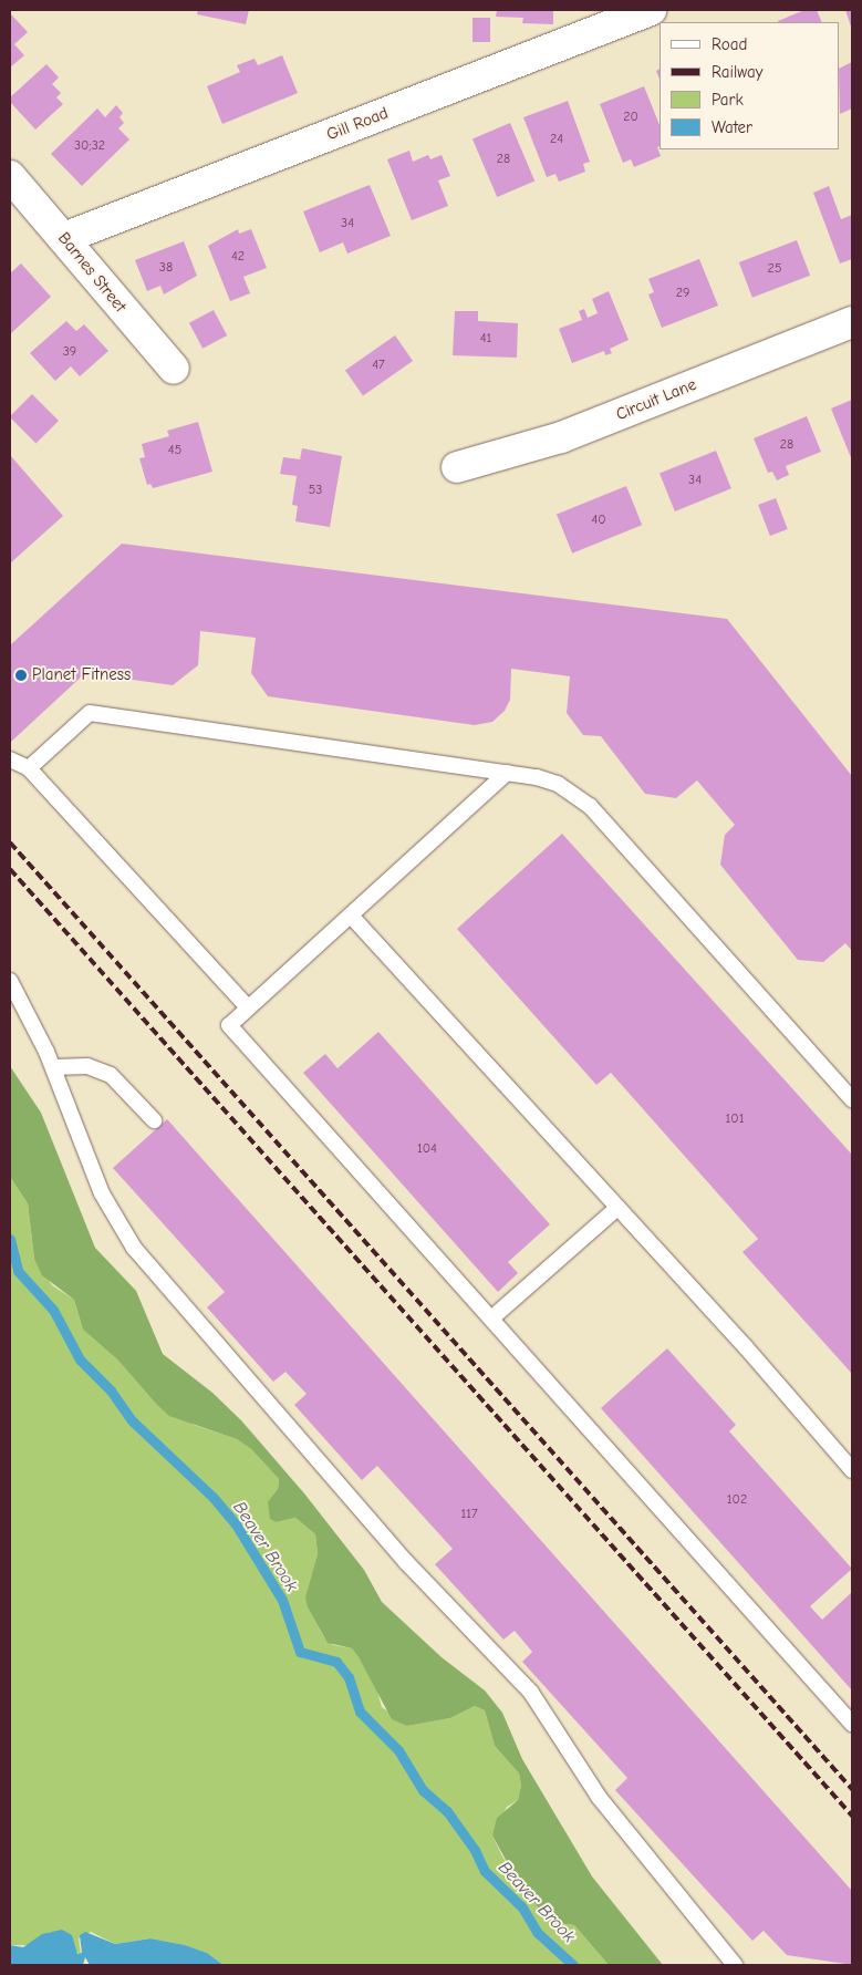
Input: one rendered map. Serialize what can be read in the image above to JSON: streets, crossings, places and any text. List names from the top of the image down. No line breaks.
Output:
{"streets":{"street":["Gill Road","Barnes Street","Circuit Lane"]},"crossings":[["Gill Road","Barnes Street"]],"water":["Beaver Brook"],"places":["Planet Fitness"],"house_numbers":["20","24","30;32","28","34","42","38","25","29","41","39","47","28","45","34","53","40","101","104","102","117"],"legend":["Road","Railway","Park","Water"]}
